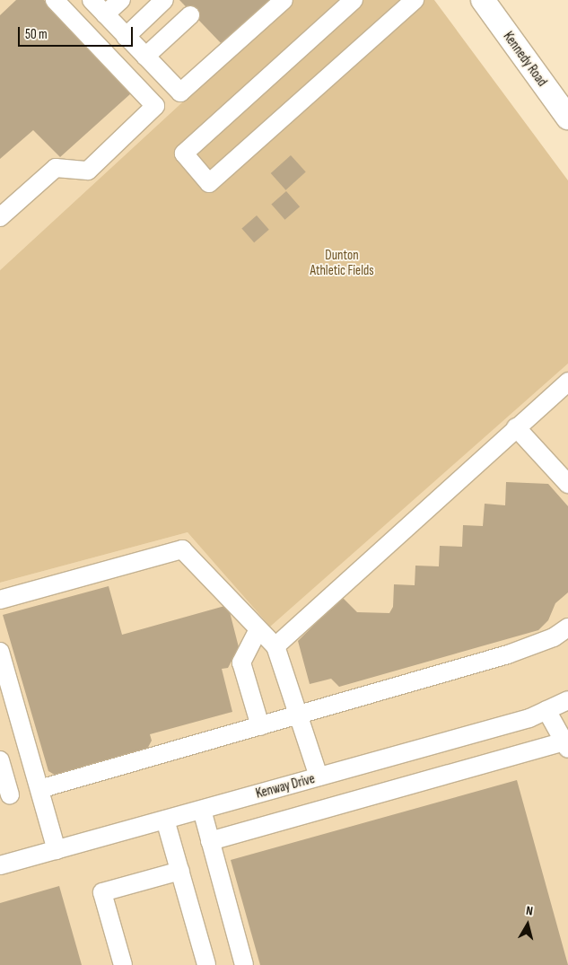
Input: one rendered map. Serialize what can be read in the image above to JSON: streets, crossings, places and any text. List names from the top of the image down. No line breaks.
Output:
{"streets":{"main road":["Kennedy Road"],"street":["Kenway Drive"]},"parks":["Dunton Athletic Fields"],"scale_bar":"50 m","north":"top"}
